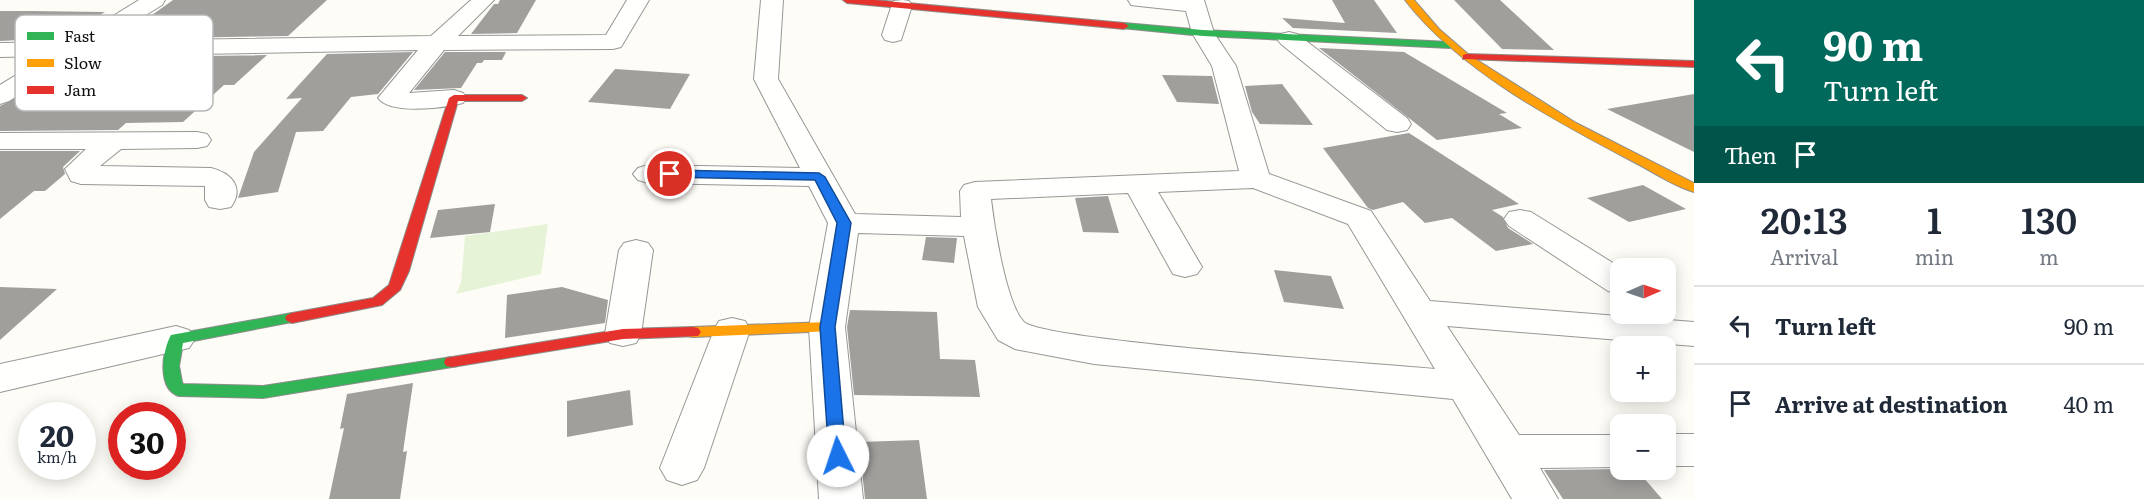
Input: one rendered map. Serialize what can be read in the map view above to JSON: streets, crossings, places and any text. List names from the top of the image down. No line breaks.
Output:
{"legend":["Fast","Slow","Jam"],"north":"right","page":{"turn":["90 m","Turn left"],"then":"Then","eta":["20:13","Arrival","1","min","130","m"],"map_buttons":["+","−"],"list":[{"name":"Turn left","value":"90 m"},{"name":"Arrive at destination","value":"40 m"}],"speed":"20 km/h","limit":"30"}}
